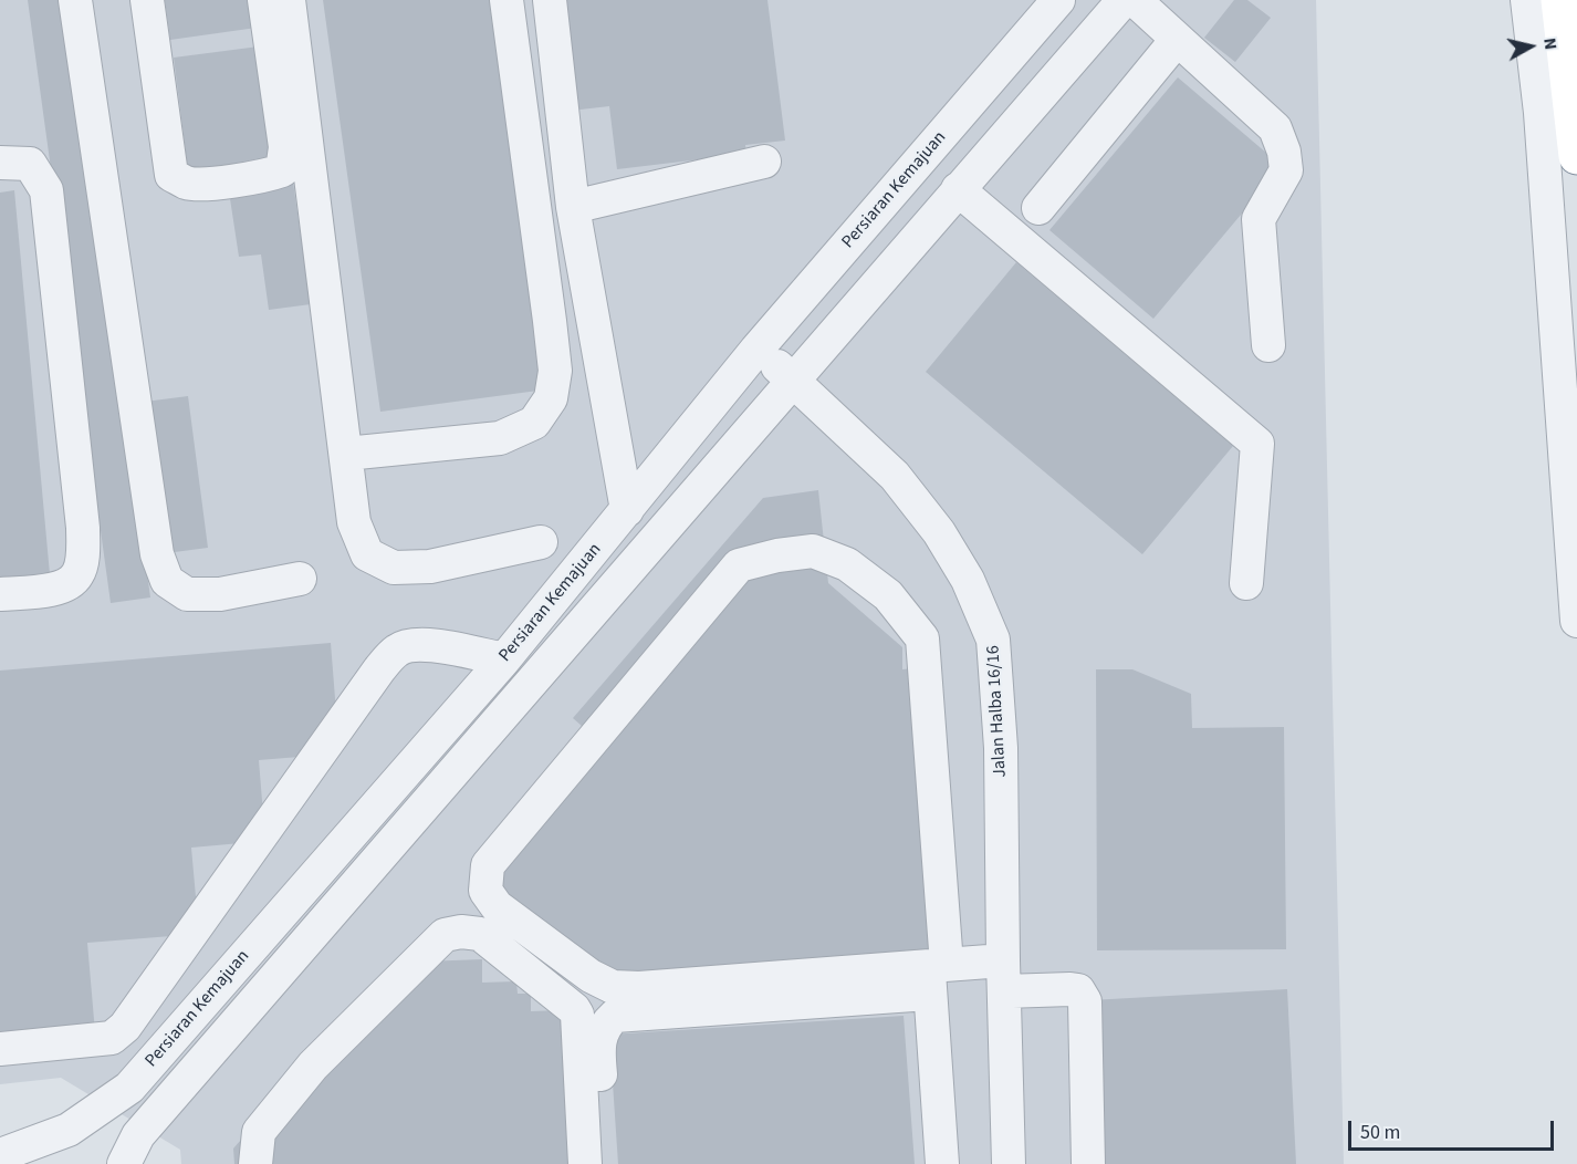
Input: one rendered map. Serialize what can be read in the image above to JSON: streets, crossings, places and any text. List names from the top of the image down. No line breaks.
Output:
{"streets":{"street":["Persiaran Kemajuan","Jalan Halba 16/16"]},"crossings":[["Persiaran Kemajuan","Jalan Halba 16/16"]],"scale_bar":"50 m","north":"right"}
